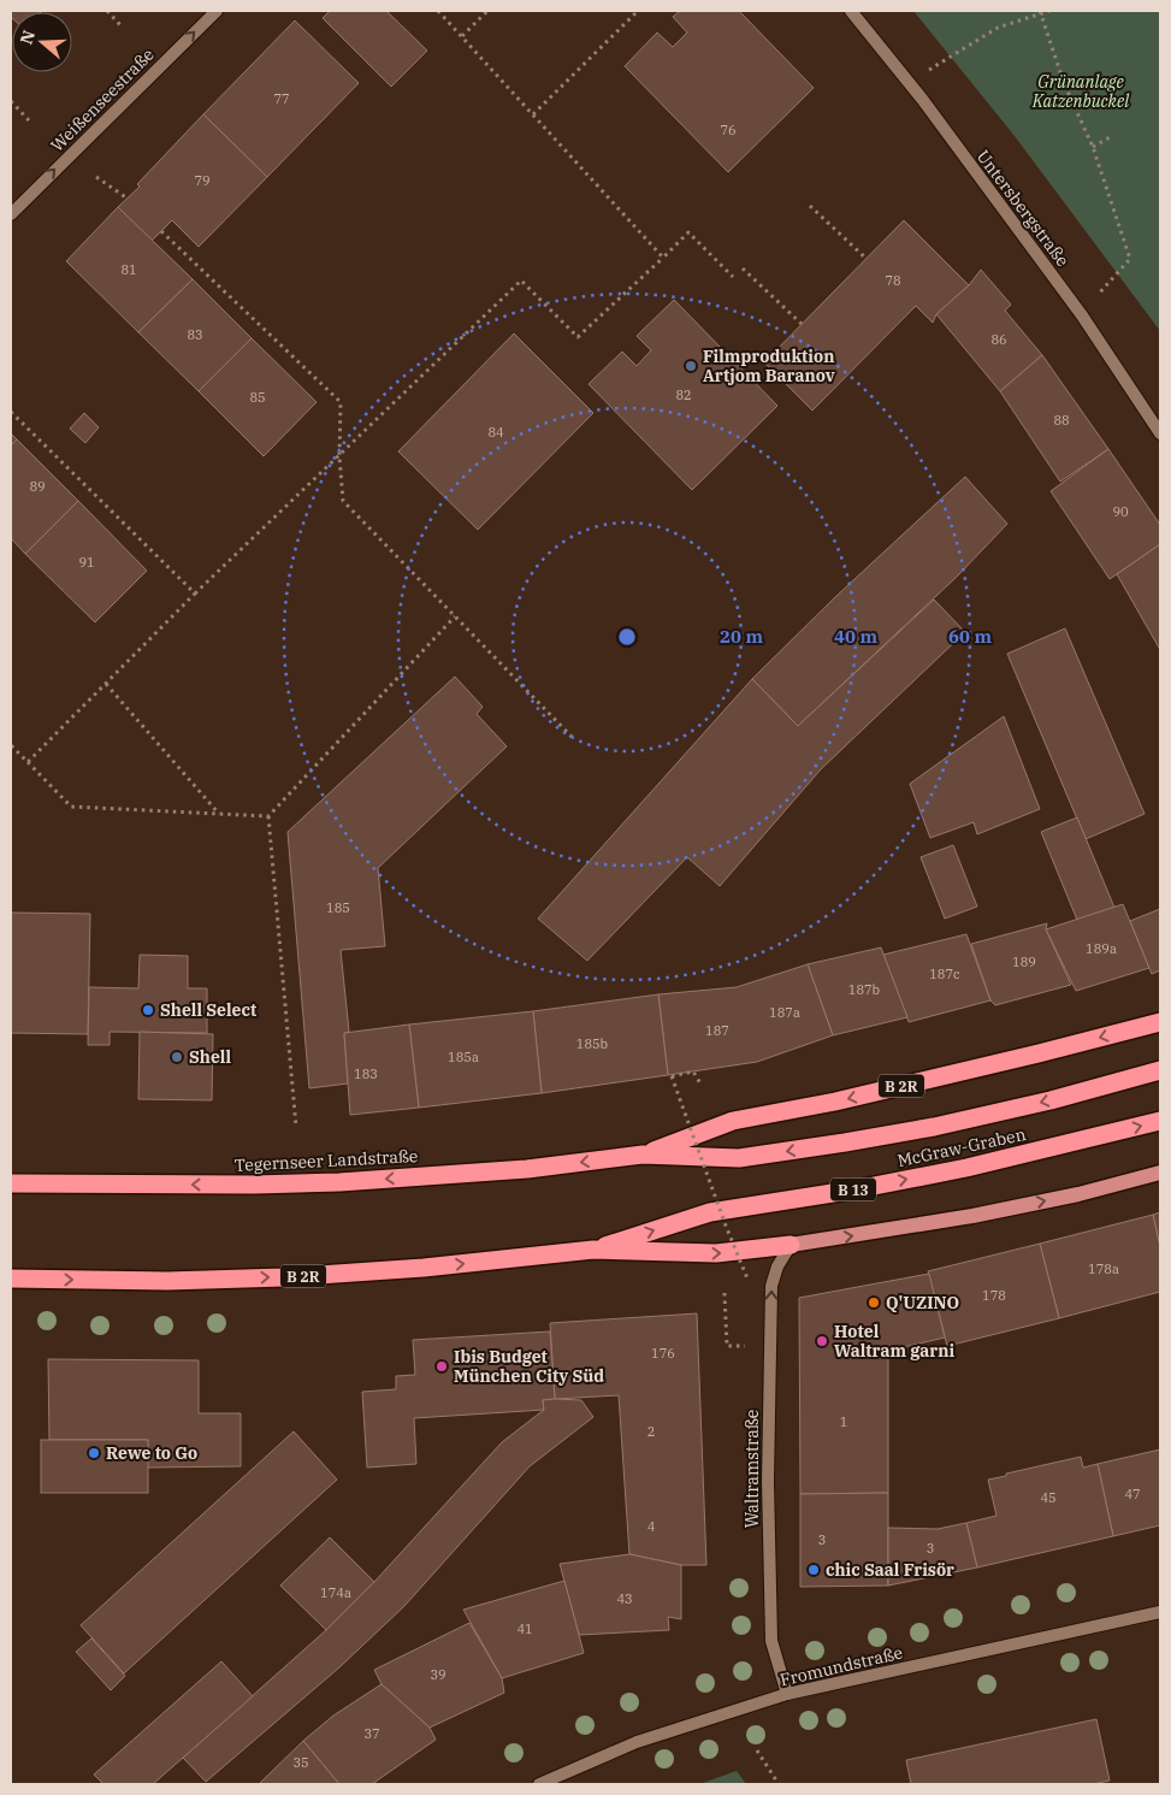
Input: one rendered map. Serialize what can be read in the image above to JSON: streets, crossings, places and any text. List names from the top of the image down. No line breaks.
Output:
{"streets":{"highway":["B 2R","McGraw-Graben","Tegernseer Landstraße","B 13"],"street":["Weißenseestraße","Untersbergstraße","Waltramstraße","Fromundstraße"]},"crossings":[["B 2R","McGraw-Graben"],["B 2R","Tegernseer Landstraße"],["B 2R","Waltramstraße"],["McGraw-Graben","Tegernseer Landstraße"],["Waltramstraße","Fromundstraße"]],"one_way":["Weißenseestraße","Waltramstraße"],"parks":["Grünanlage Katzenbuckel"],"places":["Filmproduktion Artjom Baranov","Shell Select","Shell","Q'UZINO","Hotel Waltram garni","Ibis Budget München City Süd","Rewe to Go","chic Saal Frisör"],"house_numbers":["77","76","79","81","78","83","86","82","85","88","84","89","90","91","185","189a","189","187c","187b","187a","187","185b","185a","183","178a","178","176","1","2","47","45","4","3","3","174a","43","41","39","37","35"],"north":"left","rings":["20 m","40 m","60 m"]}
